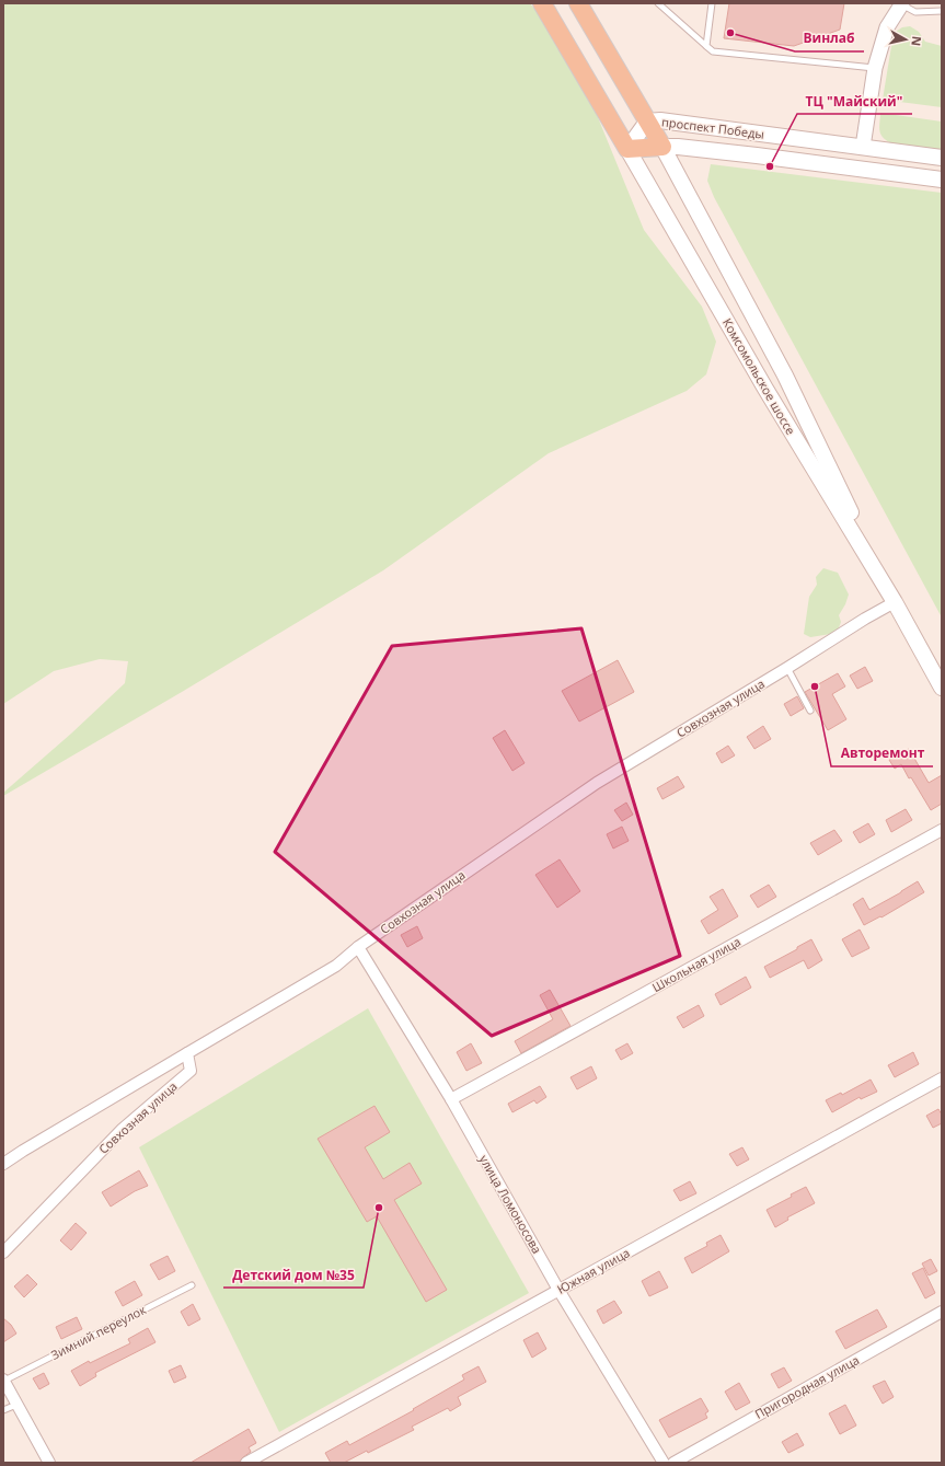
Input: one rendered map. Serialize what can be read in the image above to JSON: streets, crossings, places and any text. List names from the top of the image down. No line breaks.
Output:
{"streets":{"main road":["проспект Победы","Комсомольское шоссе"],"street":["Совхозная улица","Школьная улица","улица Ломоносова","Южная улица","Пригородная улица"],"lane":["Зимний переулок"]},"crossings":[["проспект Победы","Комсомольское шоссе"],["Комсомольское шоссе","Совхозная улица"],["Совхозная улица","улица Ломоносова"],["Школьная улица","улица Ломоносова"],["улица Ломоносова","Южная улица"]],"places":["Винлаб","ТЦ \"Майский\"","Авторемонт","Детский дом №35"],"north":"right"}
